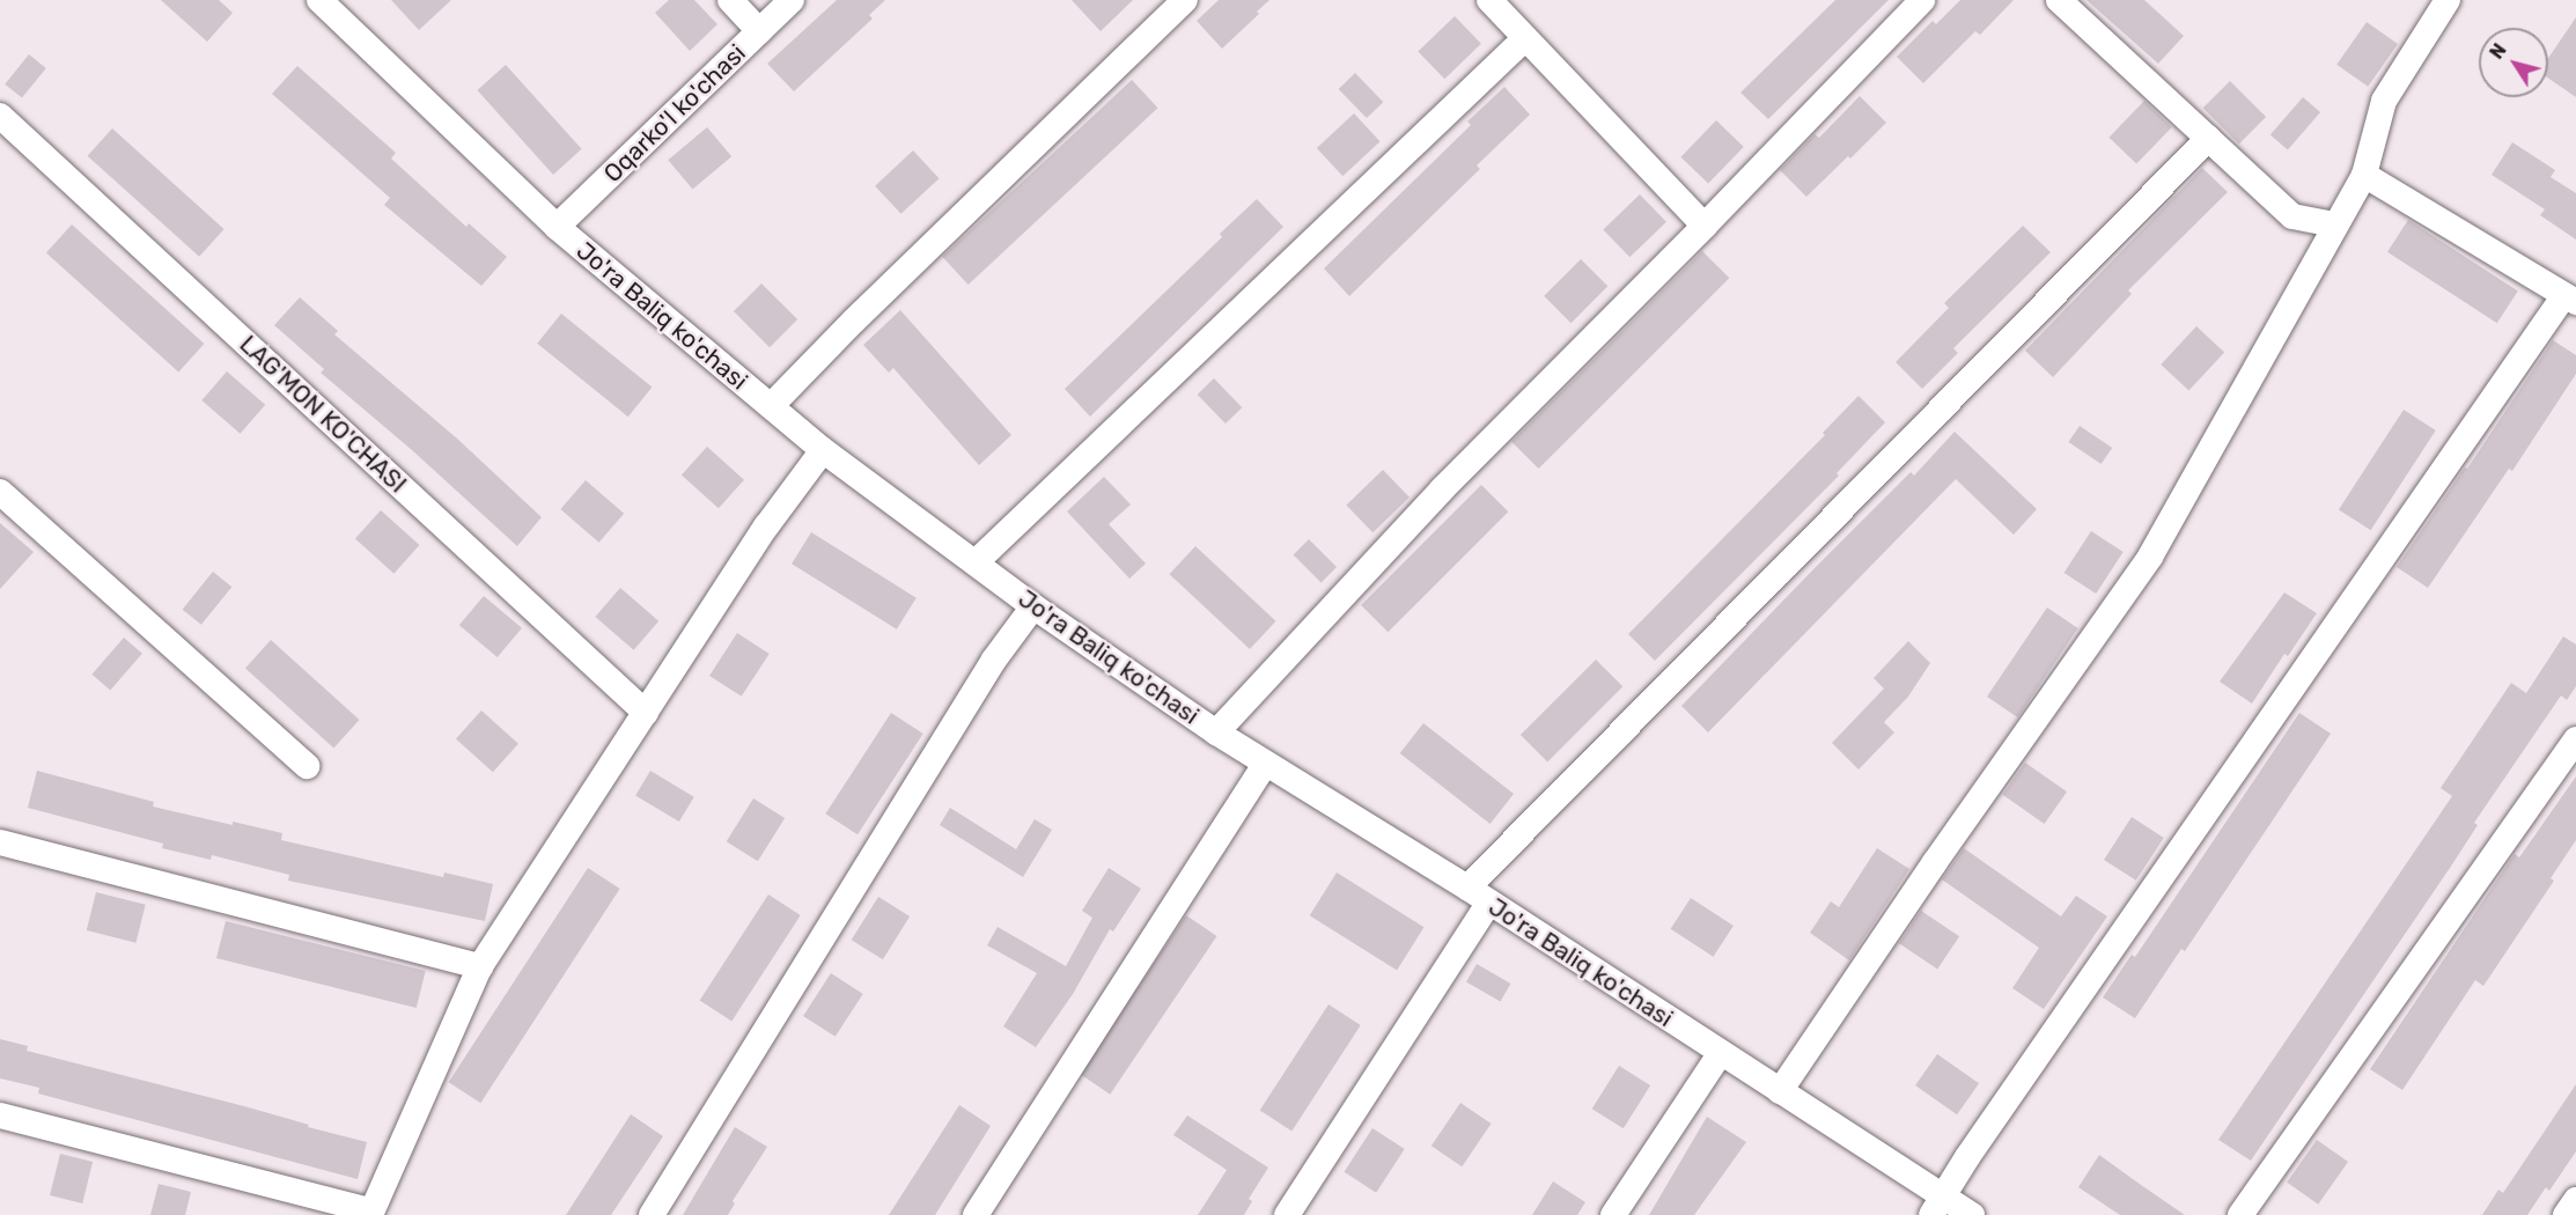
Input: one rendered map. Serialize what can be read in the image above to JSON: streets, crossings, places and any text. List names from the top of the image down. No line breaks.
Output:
{"streets":{"street":["Oqarko'l ko'chasi","Jo'ra Baliq ko'chasi","LAG'MON KO'CHASI"]},"crossings":[["Oqarko'l ko'chasi","Jo'ra Baliq ko'chasi"]],"north":"top left"}
